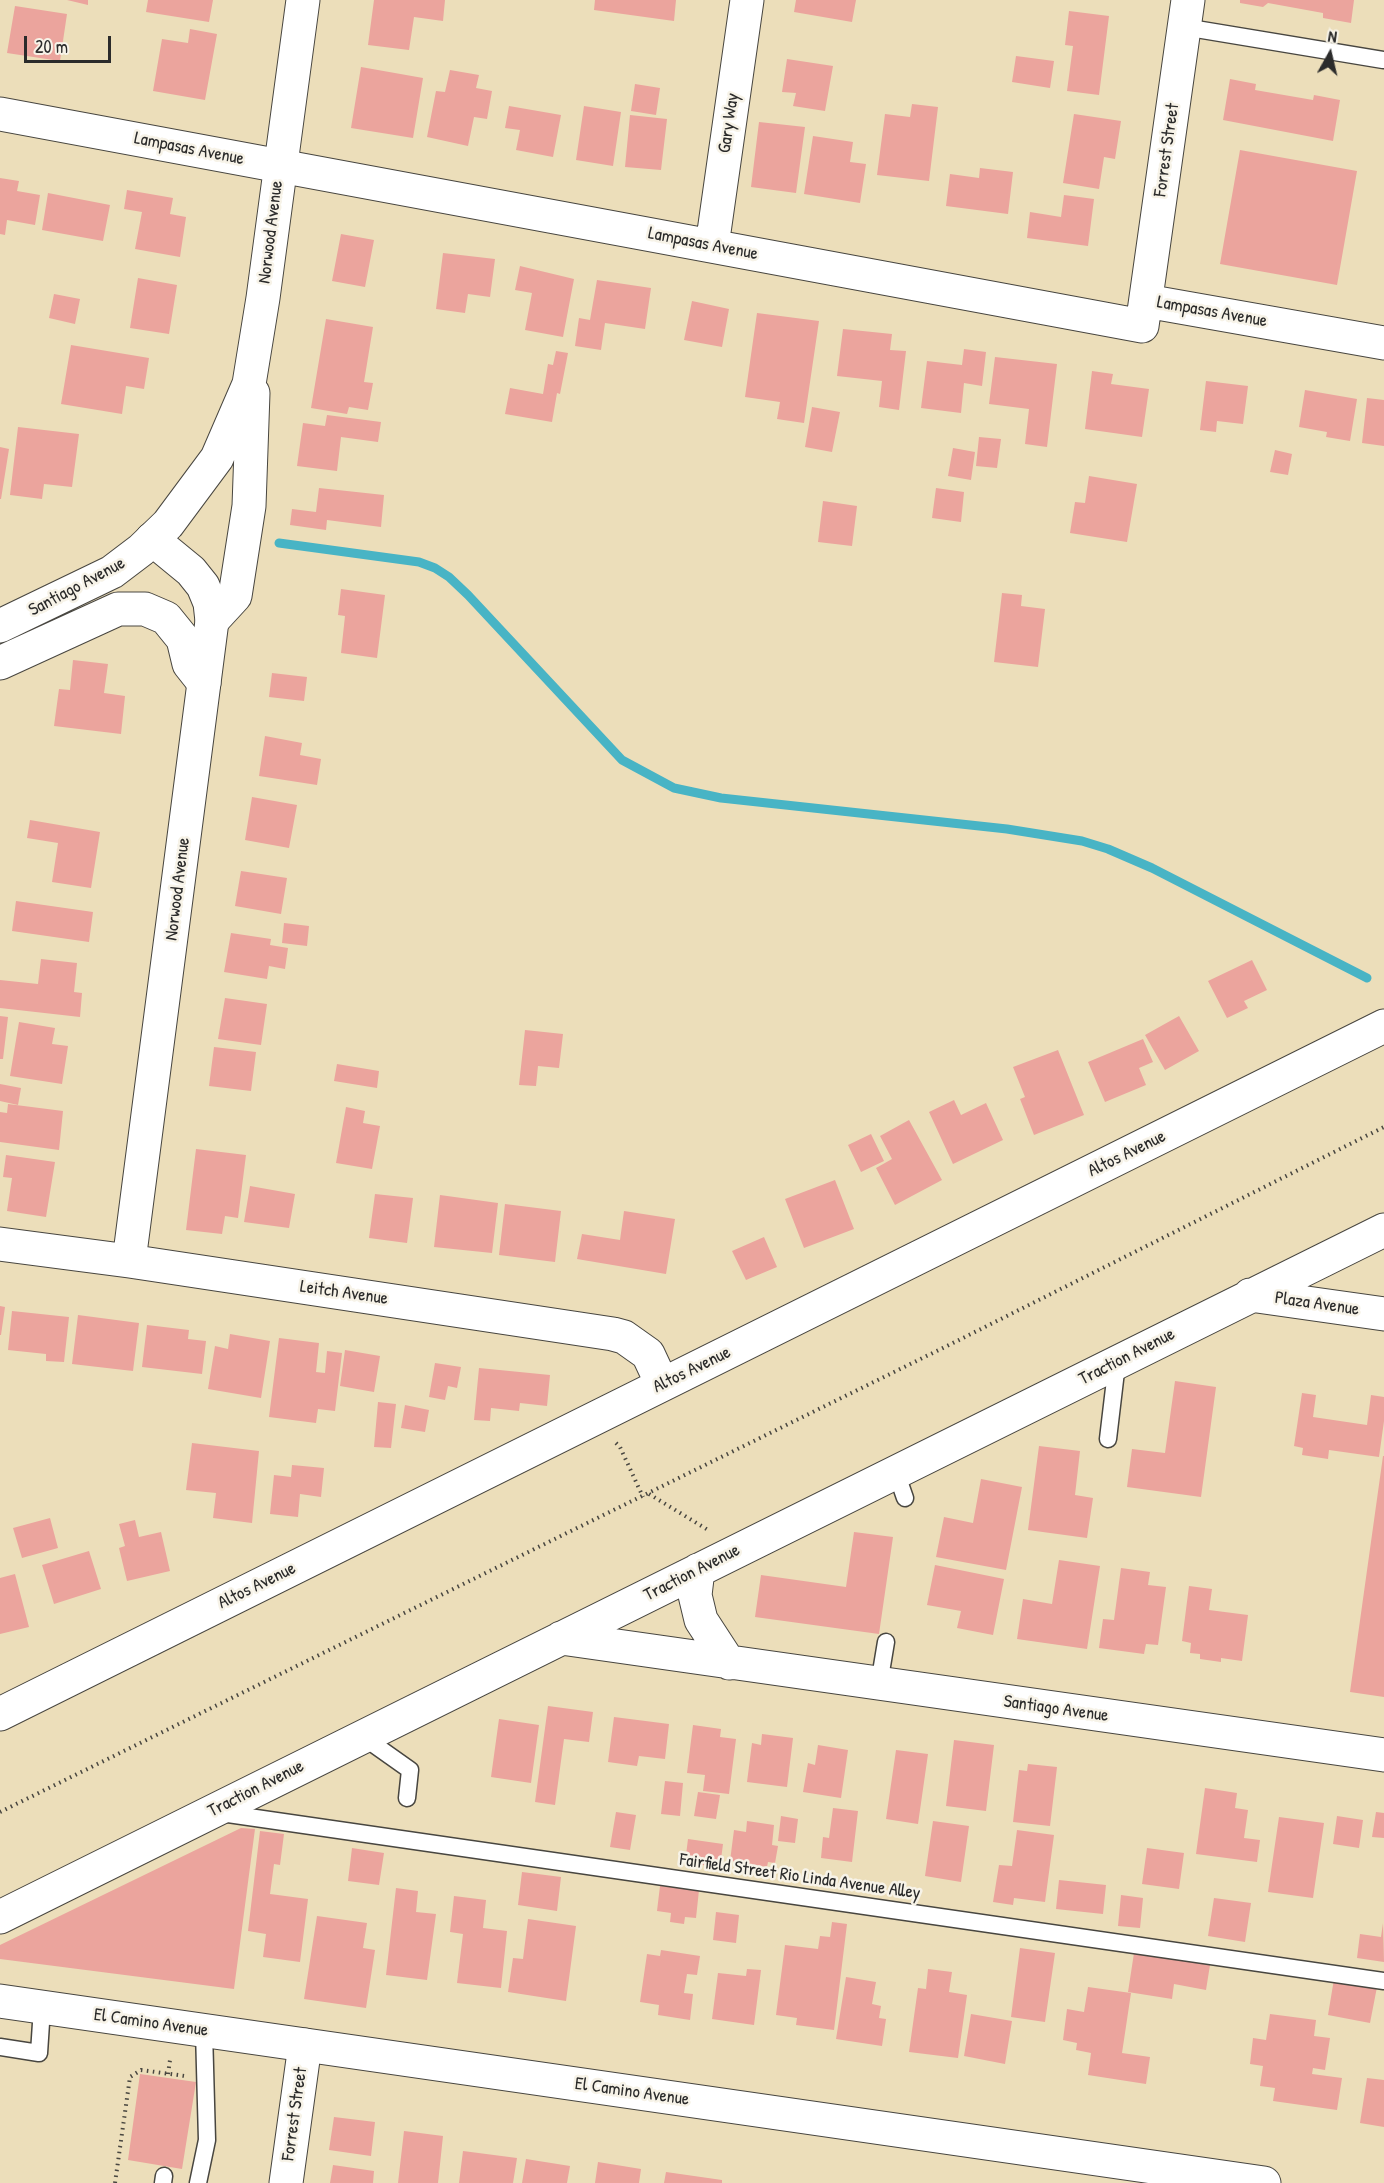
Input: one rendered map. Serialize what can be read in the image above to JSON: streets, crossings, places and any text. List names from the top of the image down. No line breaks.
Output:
{"streets":{"street":["Gary Way","Lampasas Avenue","Forrest Street","Norwood Avenue","Santiago Avenue","Altos Avenue","Leitch Avenue","Plaza Avenue","Traction Avenue","El Camino Avenue"],"lane":["Fairfield Street Rio Linda Avenue Alley"]},"crossings":[["Gary Way","Lampasas Avenue"],["Lampasas Avenue","Forrest Street"],["Lampasas Avenue","Norwood Avenue"],["Forrest Street","El Camino Avenue"],["Norwood Avenue","Santiago Avenue"],["Norwood Avenue","Leitch Avenue"],["Santiago Avenue","Traction Avenue"],["Altos Avenue","Leitch Avenue"],["Plaza Avenue","Traction Avenue"],["Traction Avenue","Fairfield Street Rio Linda Avenue Alley"]],"scale_bar":"20 m","north":"top"}
